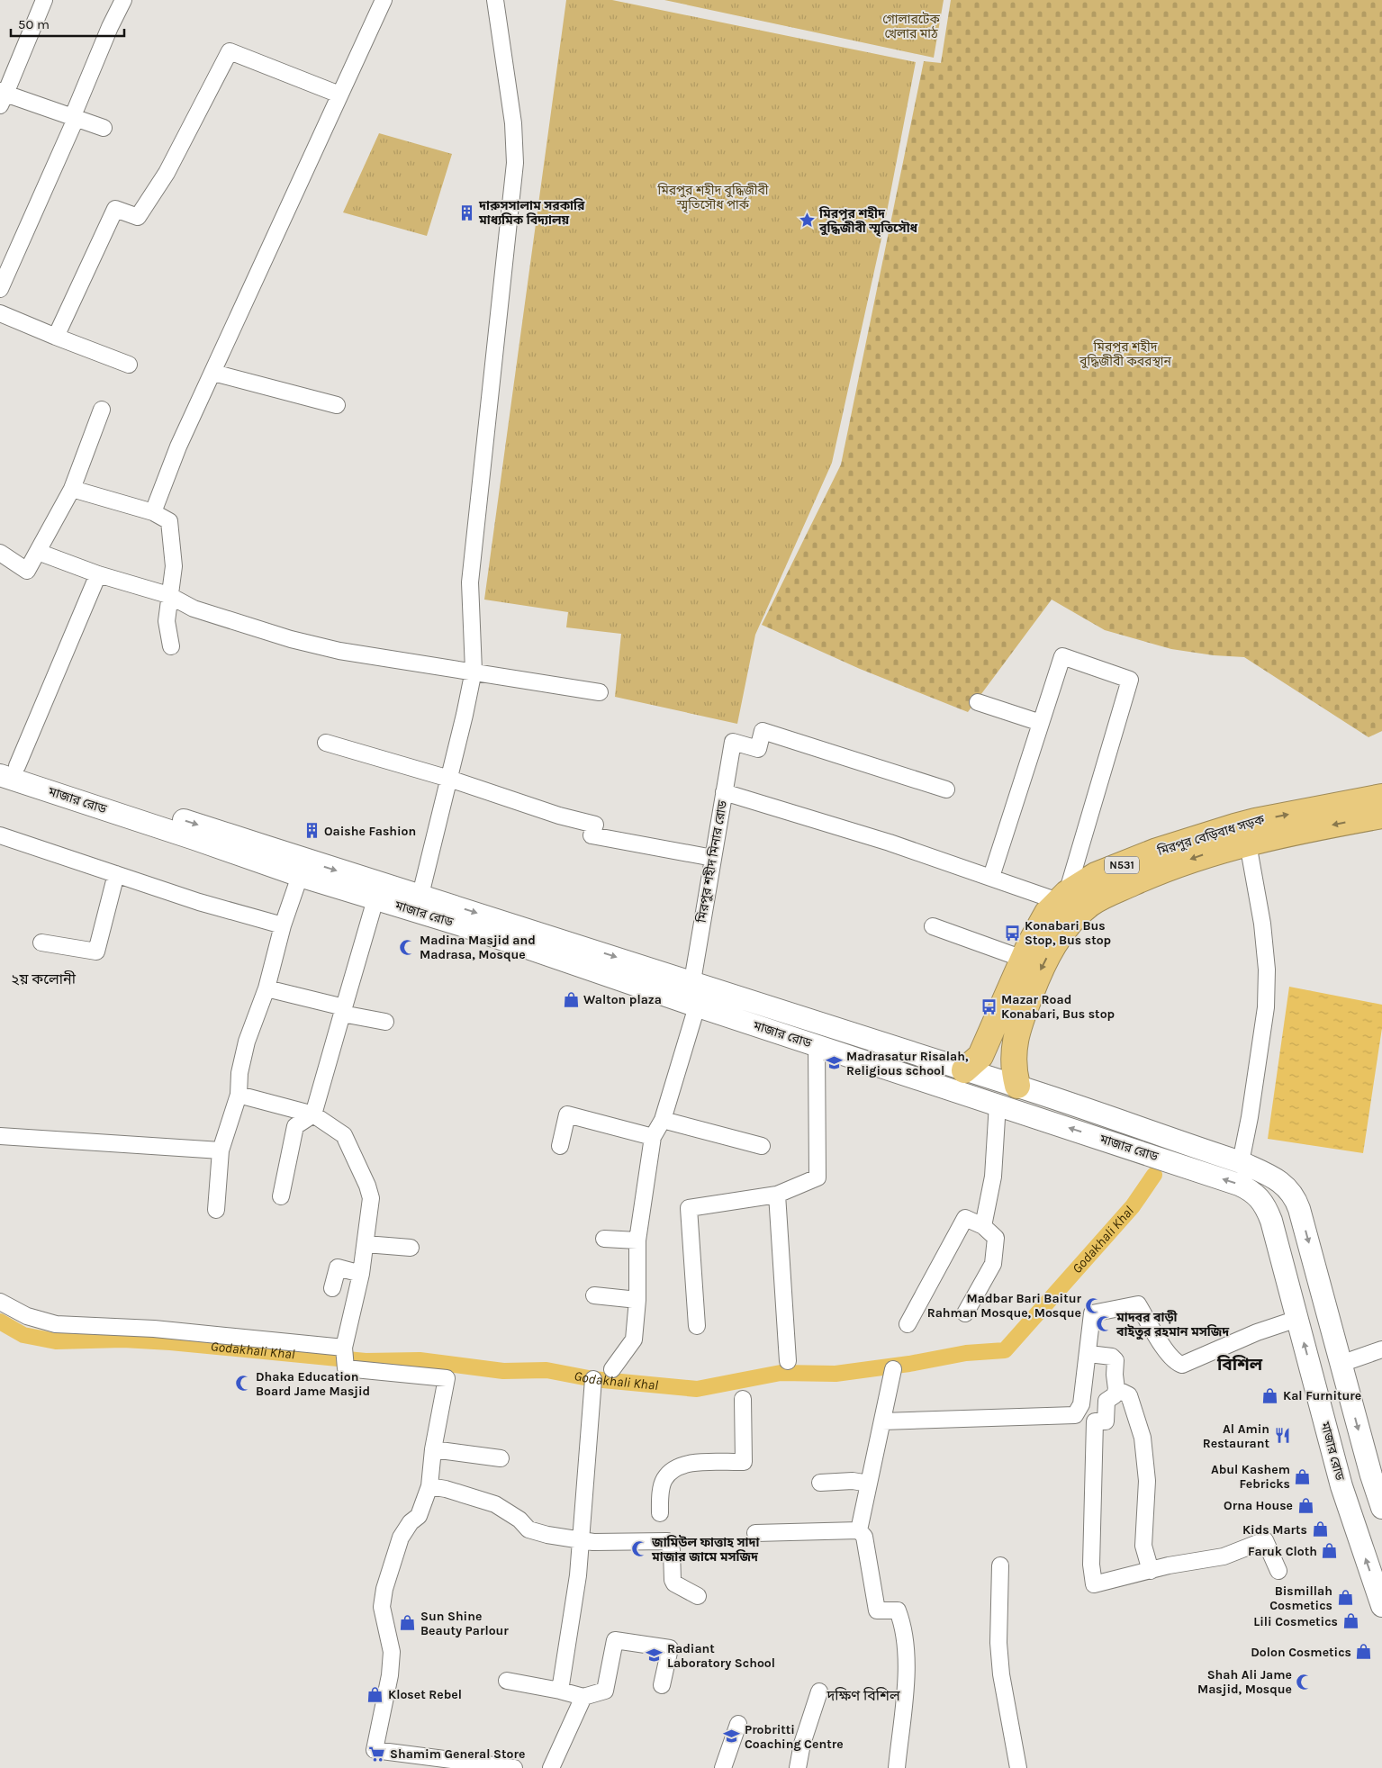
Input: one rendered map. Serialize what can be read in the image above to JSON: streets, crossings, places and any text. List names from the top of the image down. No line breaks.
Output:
{"streets":{"highway":["মিরপুর বেড়িবাধ সড়ক","N531"],"main road":["মাজার রোড"],"street":["মিরপুর শহীদ মিনার রোড"]},"crossings":[["মাজার রোড","মিরপুর বেড়িবাধ সড়ক"],["মাজার রোড","মিরপুর শহীদ মিনার রোড"]],"districts":["২য় কলোনী","বিশিল","দক্ষিণ বিশিল"],"water":["Godakhali Khal"],"parks":["গোলারটেক খেলার মাঠ","মিরপুর শহীদ বুদ্ধিজীবী স্মৃতিসৌধ পার্ক","মিরপুর শহীদ বুদ্ধিজীবী কবরস্থান"],"places":{"building":["দারুসসালাম সরকারি মাধ্যমিক বিদ্যালয়","Oaishe Fashion"],"place":["মিরপুর শহীদ বুদ্ধিজীবী স্মৃতিসৌধ"],"bus stop":["Konabari Bus Stop, Bus stop","Mazar Road Konabari, Bus stop"],"mosque":["Madina Masjid and Madrasa, Mosque","Madbar Bari Baitur Rahman Mosque, Mosque","মাদবর বাড়ী বাইতুর রহমান মসজিদ","Dhaka Education Board Jame Masjid","জামিউল ফাত্তাহ সাদা মাজার জামে মসজিদ","Shah Ali Jame Masjid, Mosque"],"shop":["Walton plaza","Kal Furniture","Abul Kashem Febricks","Orna House","Kids Marts","Faruk Cloth","Bismillah Cosmetics","Lili Cosmetics","Sun Shine Beauty Parlour","Dolon Cosmetics","Kloset Rebel"],"school or university":["Madrasatur Risalah, Religious school","Radiant Laboratory School","Probritti Coaching Centre"],"restaurant":["Al Amin Restaurant"],"supermarket":["Shamim General Store"]},"scale_bar":"50 m"}
